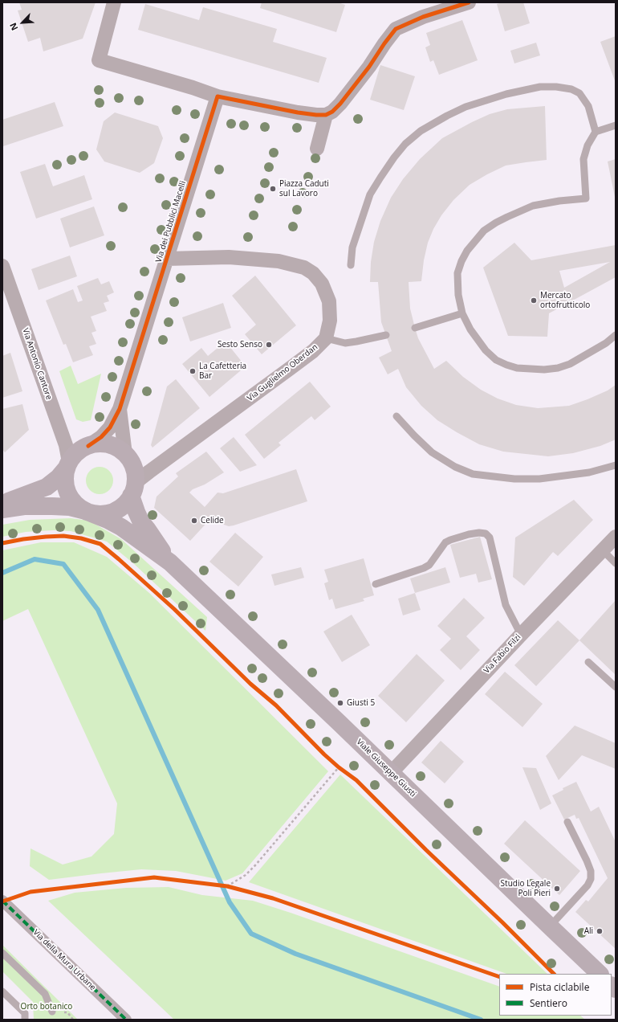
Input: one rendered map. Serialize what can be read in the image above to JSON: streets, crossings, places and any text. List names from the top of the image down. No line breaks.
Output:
{"streets":{"main road":["Viale Giuseppe Giusti"],"street":["Via dei Pubblici Macelli","Via Antonio Cantore","Via Guglielmo Oberdan","Via Fabio Filzi","Via della Mura Urbane"]},"crossings":[["Via dei Pubblici Macelli","Via Antonio Cantore"],["Via dei Pubblici Macelli","Via Guglielmo Oberdan"],["Via dei Pubblici Macelli","Viale Giuseppe Giusti"],["Via Antonio Cantore","Via Guglielmo Oberdan"],["Via Antonio Cantore","Viale Giuseppe Giusti"],["Via Guglielmo Oberdan","Viale Giuseppe Giusti"],["Via Fabio Filzi","Viale Giuseppe Giusti"]],"parks":["Orto botanico"],"places":["Piazza Caduti sul Lavoro","Mercato ortofrutticolo","Sesto Senso","La Cafetteria Bar","Celide","Giusti 5","Studio Legale Poli Pieri","Ali"],"legend":["Pista ciclabile","Sentiero"],"north":"bottom left"}
